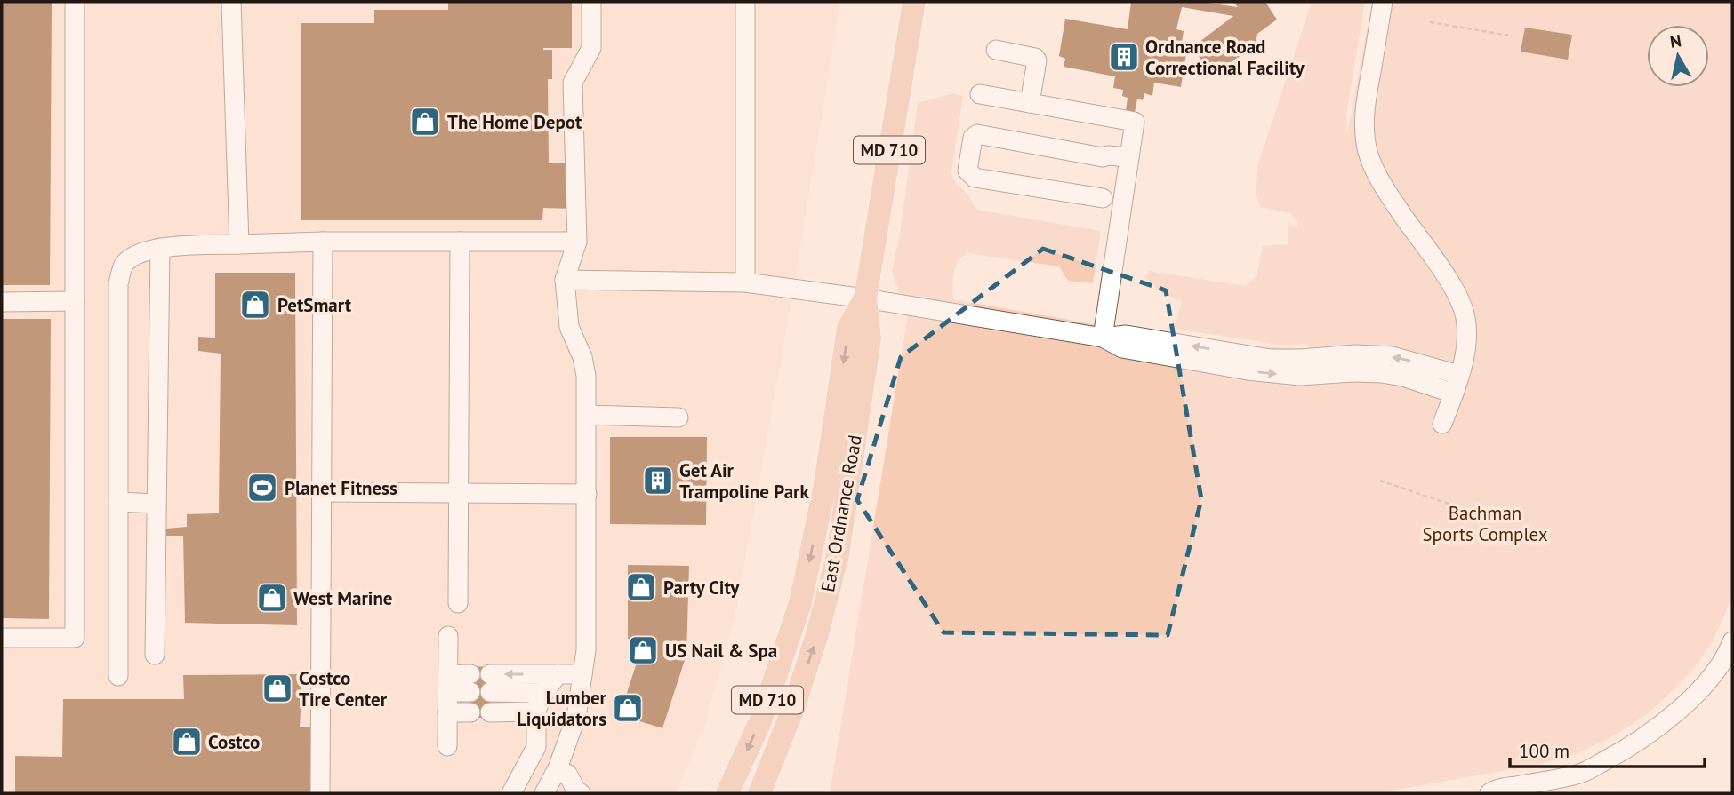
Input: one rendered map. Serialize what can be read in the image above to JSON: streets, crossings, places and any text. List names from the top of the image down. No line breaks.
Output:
{"streets":{"main road":["MD 710","East Ordnance Road"]},"parks":["Bachman Sports Complex"],"places":{"building":["Ordnance Road Correctional Facility","Get Air Trampoline Park"],"shop":["The Home Depot","PetSmart","Party City","West Marine","US Nail & Spa","Costco Tire Center","Lumber Liquidators","Costco"],"sports":["Planet Fitness"]},"scale_bar":"100 m","north":"top"}
